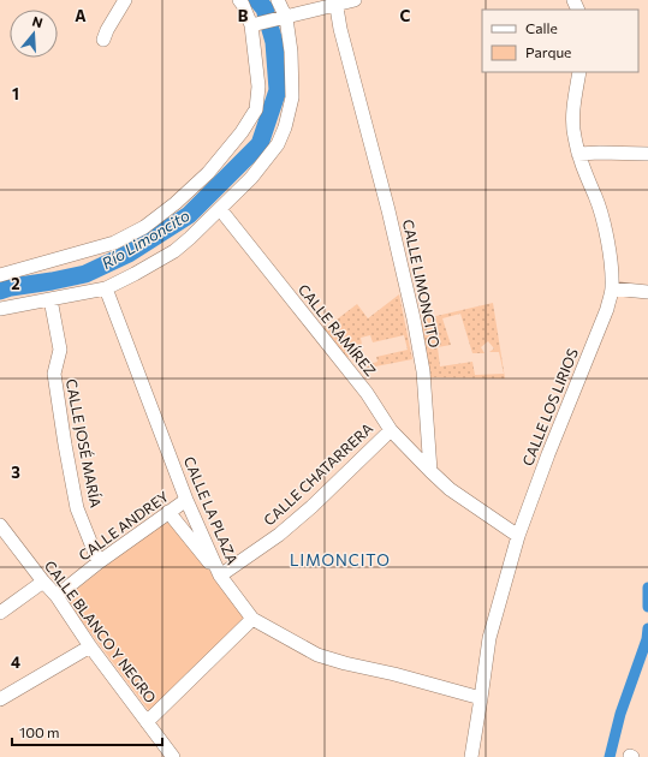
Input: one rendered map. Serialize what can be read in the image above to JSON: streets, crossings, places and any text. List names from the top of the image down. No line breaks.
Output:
{"streets":{"street":["CALLE LIMONCITO","CALLE RAMÍREZ","CALLE LOS LIRIOS","CALLE JOSÉ MARÍA","CALLE CHATARRERA","CALLE LA PLAZA","CALLE ANDREY","CALLE BLANCO Y NEGRO"]},"crossings":[["CALLE LIMONCITO","CALLE RAMÍREZ"],["CALLE RAMÍREZ","CALLE CHATARRERA"],["CALLE LOS LIRIOS","CALLE LA PLAZA"],["CALLE JOSÉ MARÍA","CALLE ANDREY"],["CALLE CHATARRERA","CALLE LA PLAZA"],["CALLE LA PLAZA","CALLE ANDREY"],["CALLE ANDREY","CALLE BLANCO Y NEGRO"]],"districts":["LIMONCITO"],"water":["Río Limoncito"],"legend":["Calle","Parque"],"scale_bar":"100 m","north":"top","grid":{"columns":["A","B","C"],"rows":["1","2","3","4"]}}
